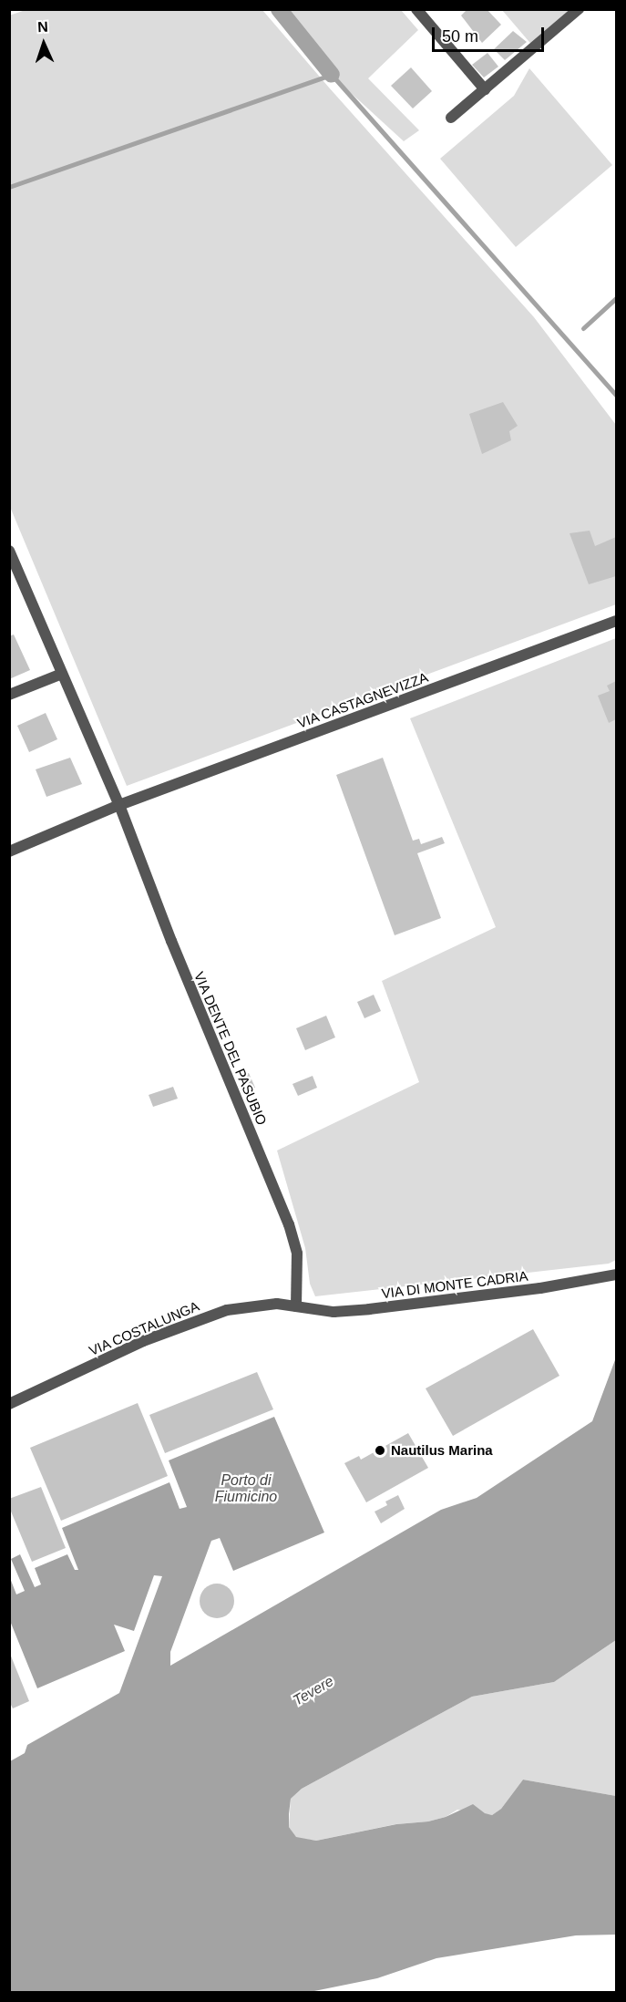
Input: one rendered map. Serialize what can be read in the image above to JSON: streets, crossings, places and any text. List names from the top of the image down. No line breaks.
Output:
{"streets":{"street":["VIA CASTAGNEVIZZA","VIA DENTE DEL PASUBIO","VIA DI MONTE CADRIA","VIA COSTALUNGA"]},"crossings":[["VIA CASTAGNEVIZZA","VIA DENTE DEL PASUBIO"],["VIA DENTE DEL PASUBIO","VIA DI MONTE CADRIA"],["VIA DENTE DEL PASUBIO","VIA COSTALUNGA"],["VIA DI MONTE CADRIA","VIA COSTALUNGA"]],"water":["Porto di Fiumicino","Tevere"],"places":["Nautilus Marina"],"scale_bar":"50 m","north":"top"}
